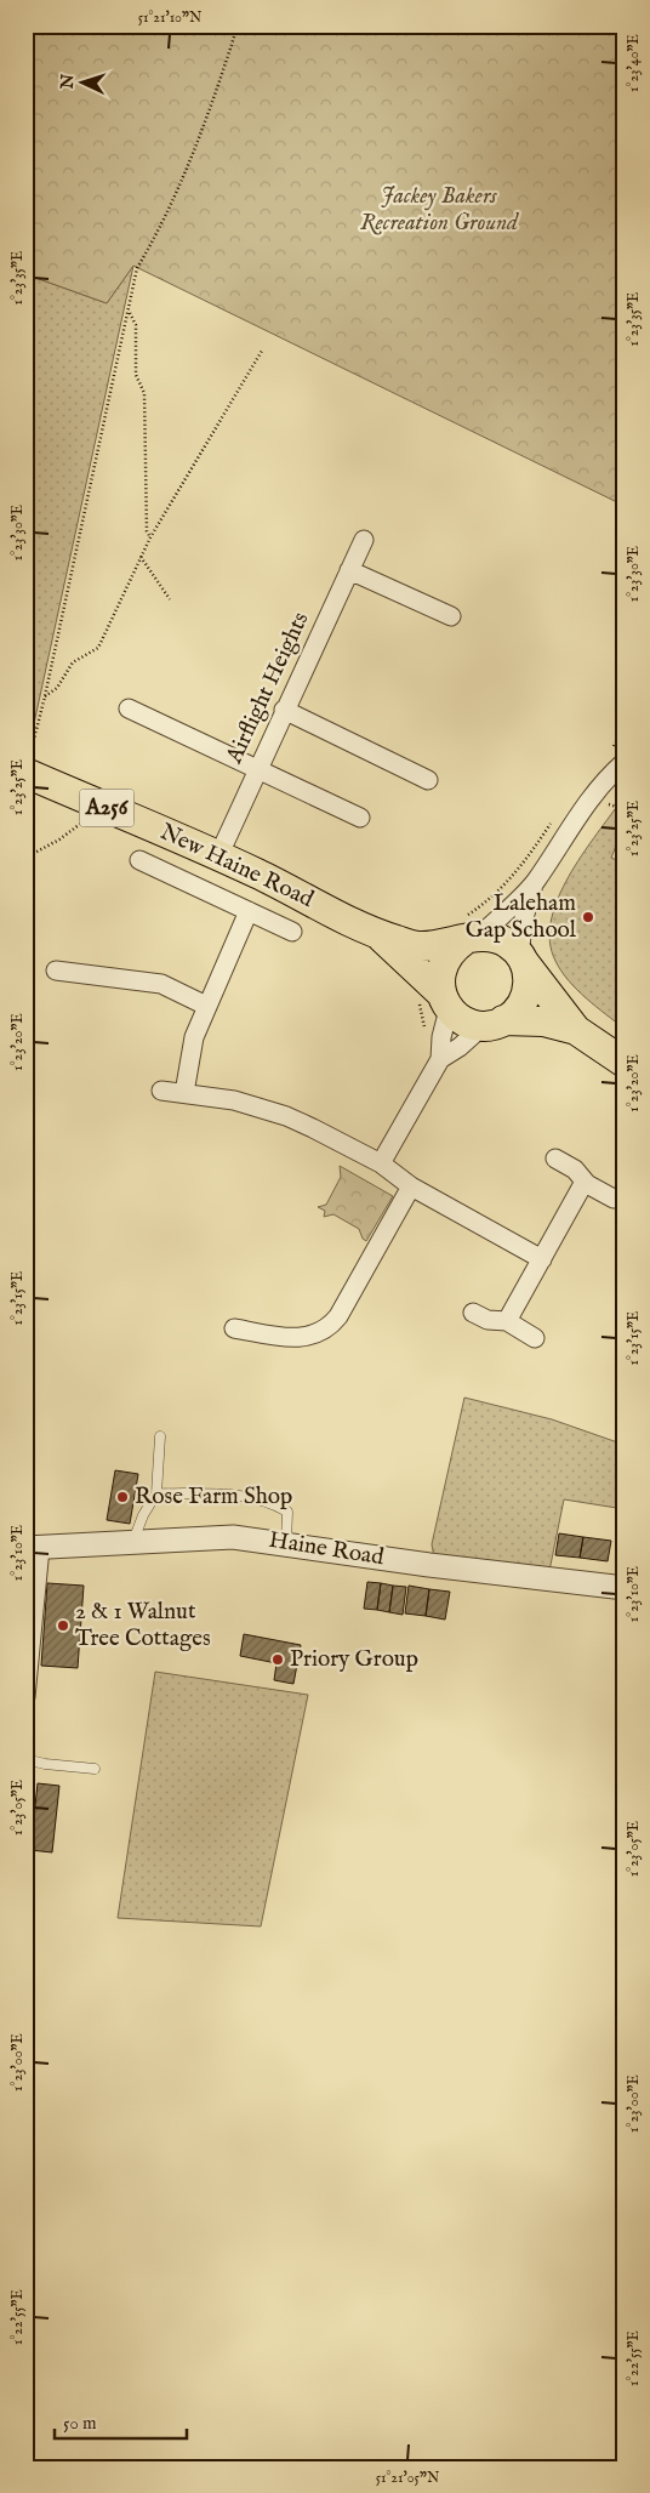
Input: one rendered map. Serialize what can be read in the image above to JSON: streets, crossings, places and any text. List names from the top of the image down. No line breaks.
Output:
{"streets":{"main road":["A256","New Haine Road"],"street":["Airflight Heights","Haine Road"]},"crossings":[["Airflight Heights","New Haine Road"]],"parks":["Jackey Bakers Recreation Ground"],"places":["Laleham Gap School","Rose Farm Shop","2 & 1 Walnut Tree Cottages","Priory Group"],"scale_bar":"50 m","north":"left","coordinates":["51°21'10\"N","1°23'40\"E","1°23'35\"E","1°23'30\"E","1°23'25\"E","1°23'20\"E","1°23'15\"E","1°23'10\"E","1°23'05\"E","1°23'00\"E","1°22'55\"E","51°21'05\"N"]}
